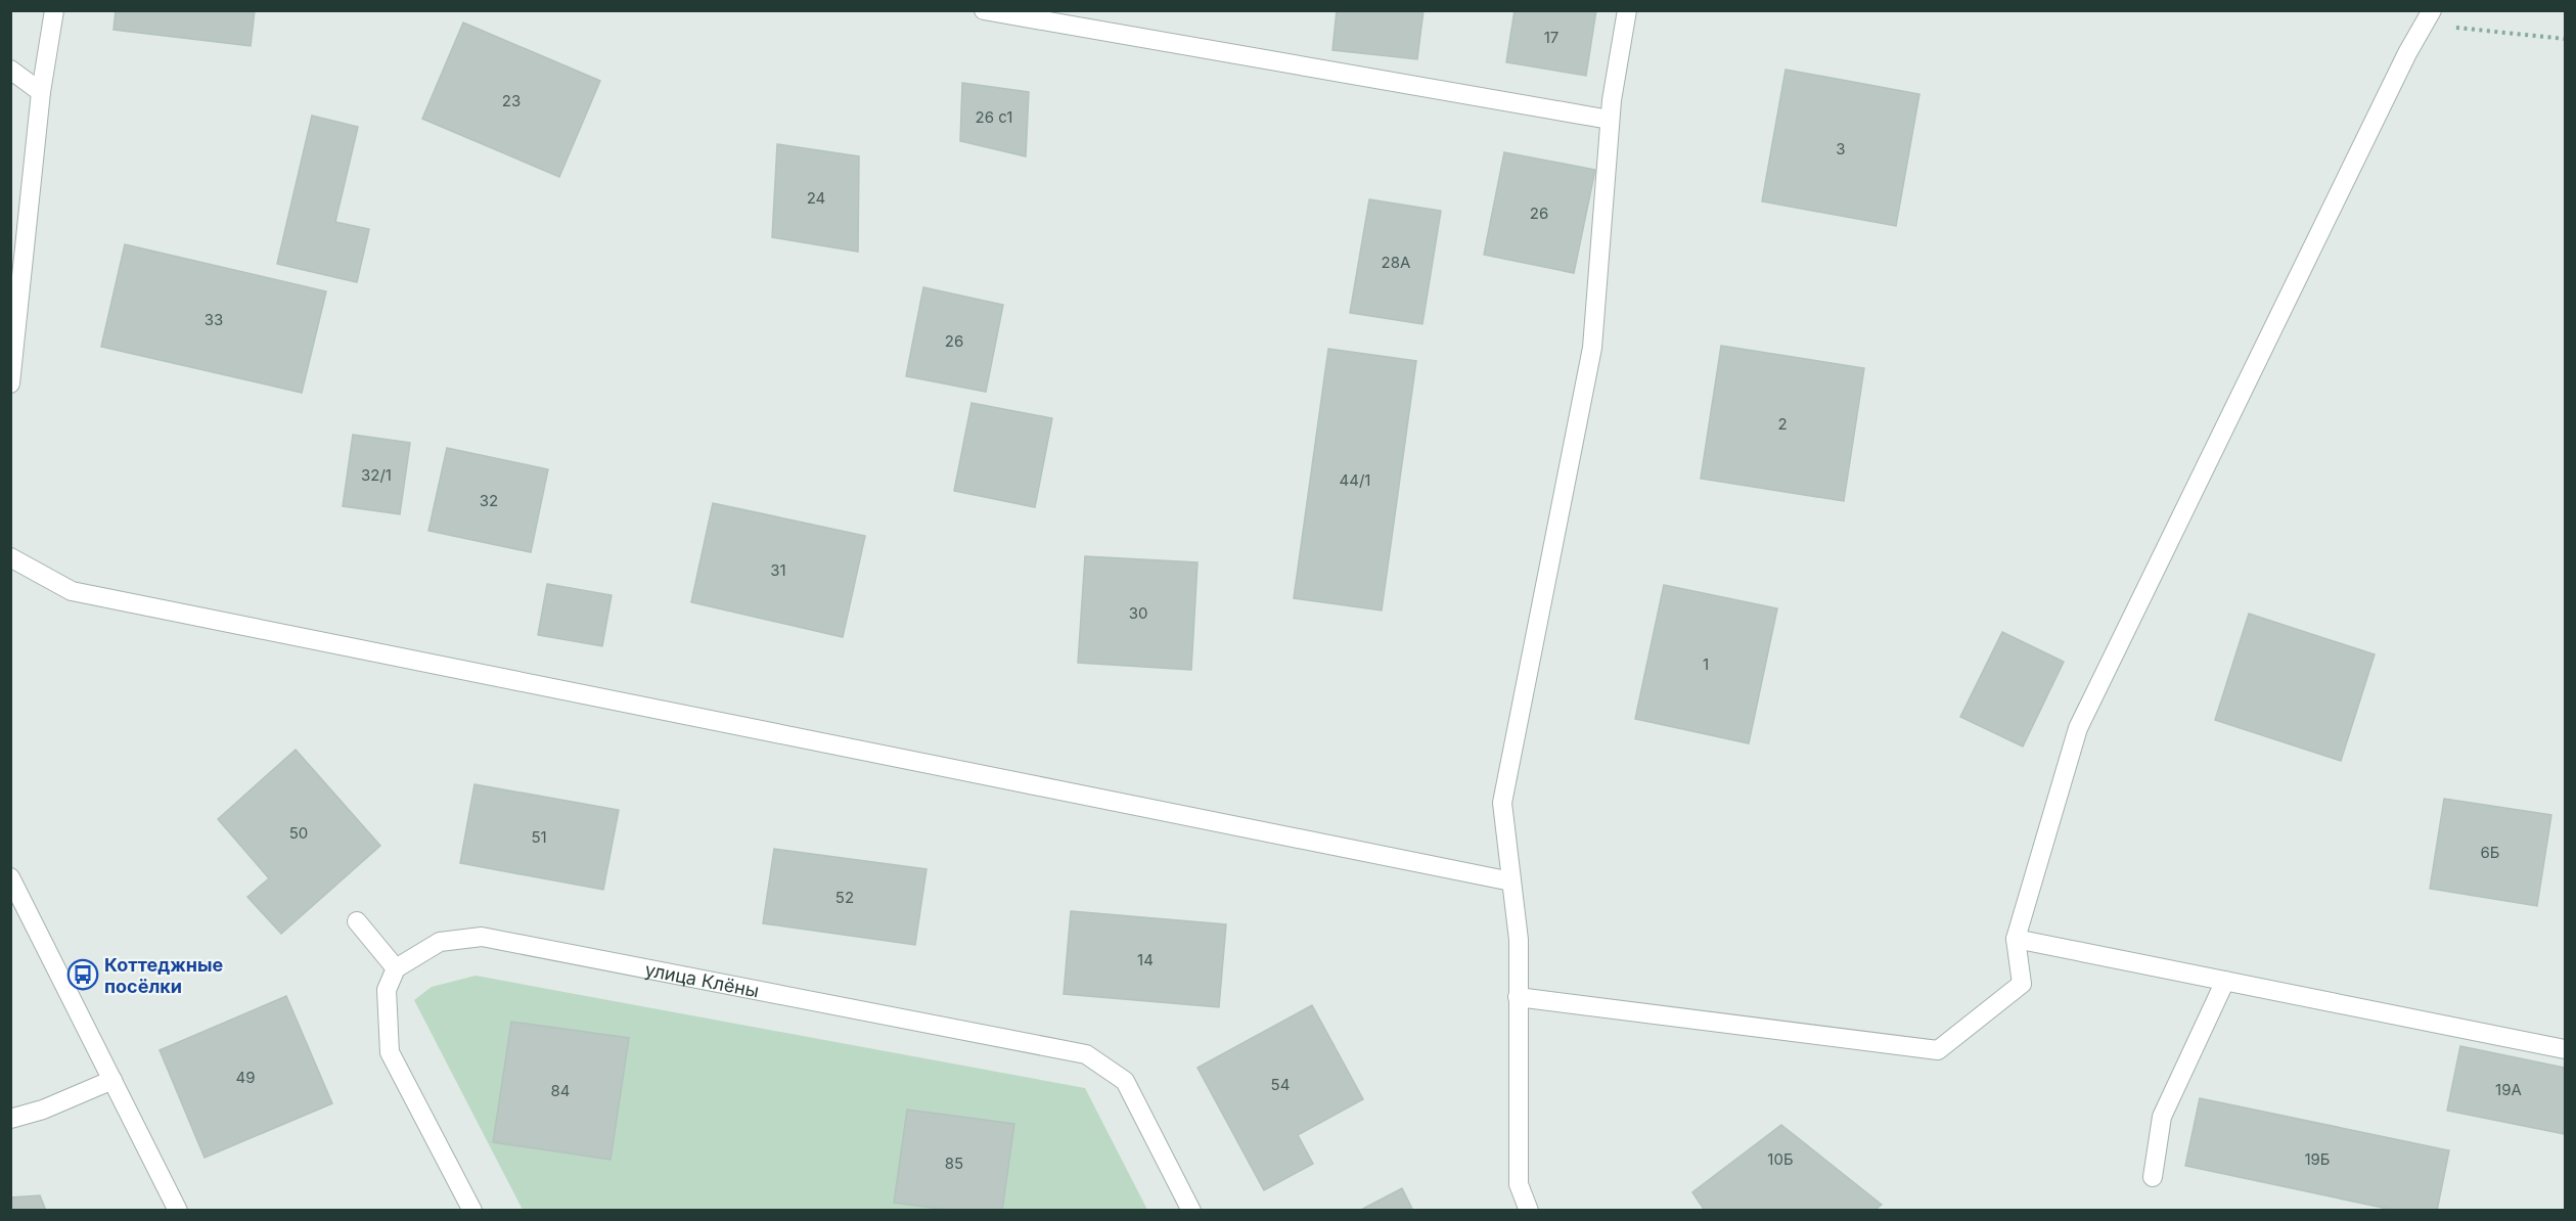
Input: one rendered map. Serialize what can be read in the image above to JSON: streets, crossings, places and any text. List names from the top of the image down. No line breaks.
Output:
{"streets":{"street":["улица Клёны"]},"places":{"bus stop":["Коттеджные посёлки"]},"house_numbers":["17","23","26 с1","3","24","26","28А","33","26","2","32/1","44/1","32","31","30","1","50","51","6Б","52","14","49","54","19А","84","10Б","19Б","85"]}
